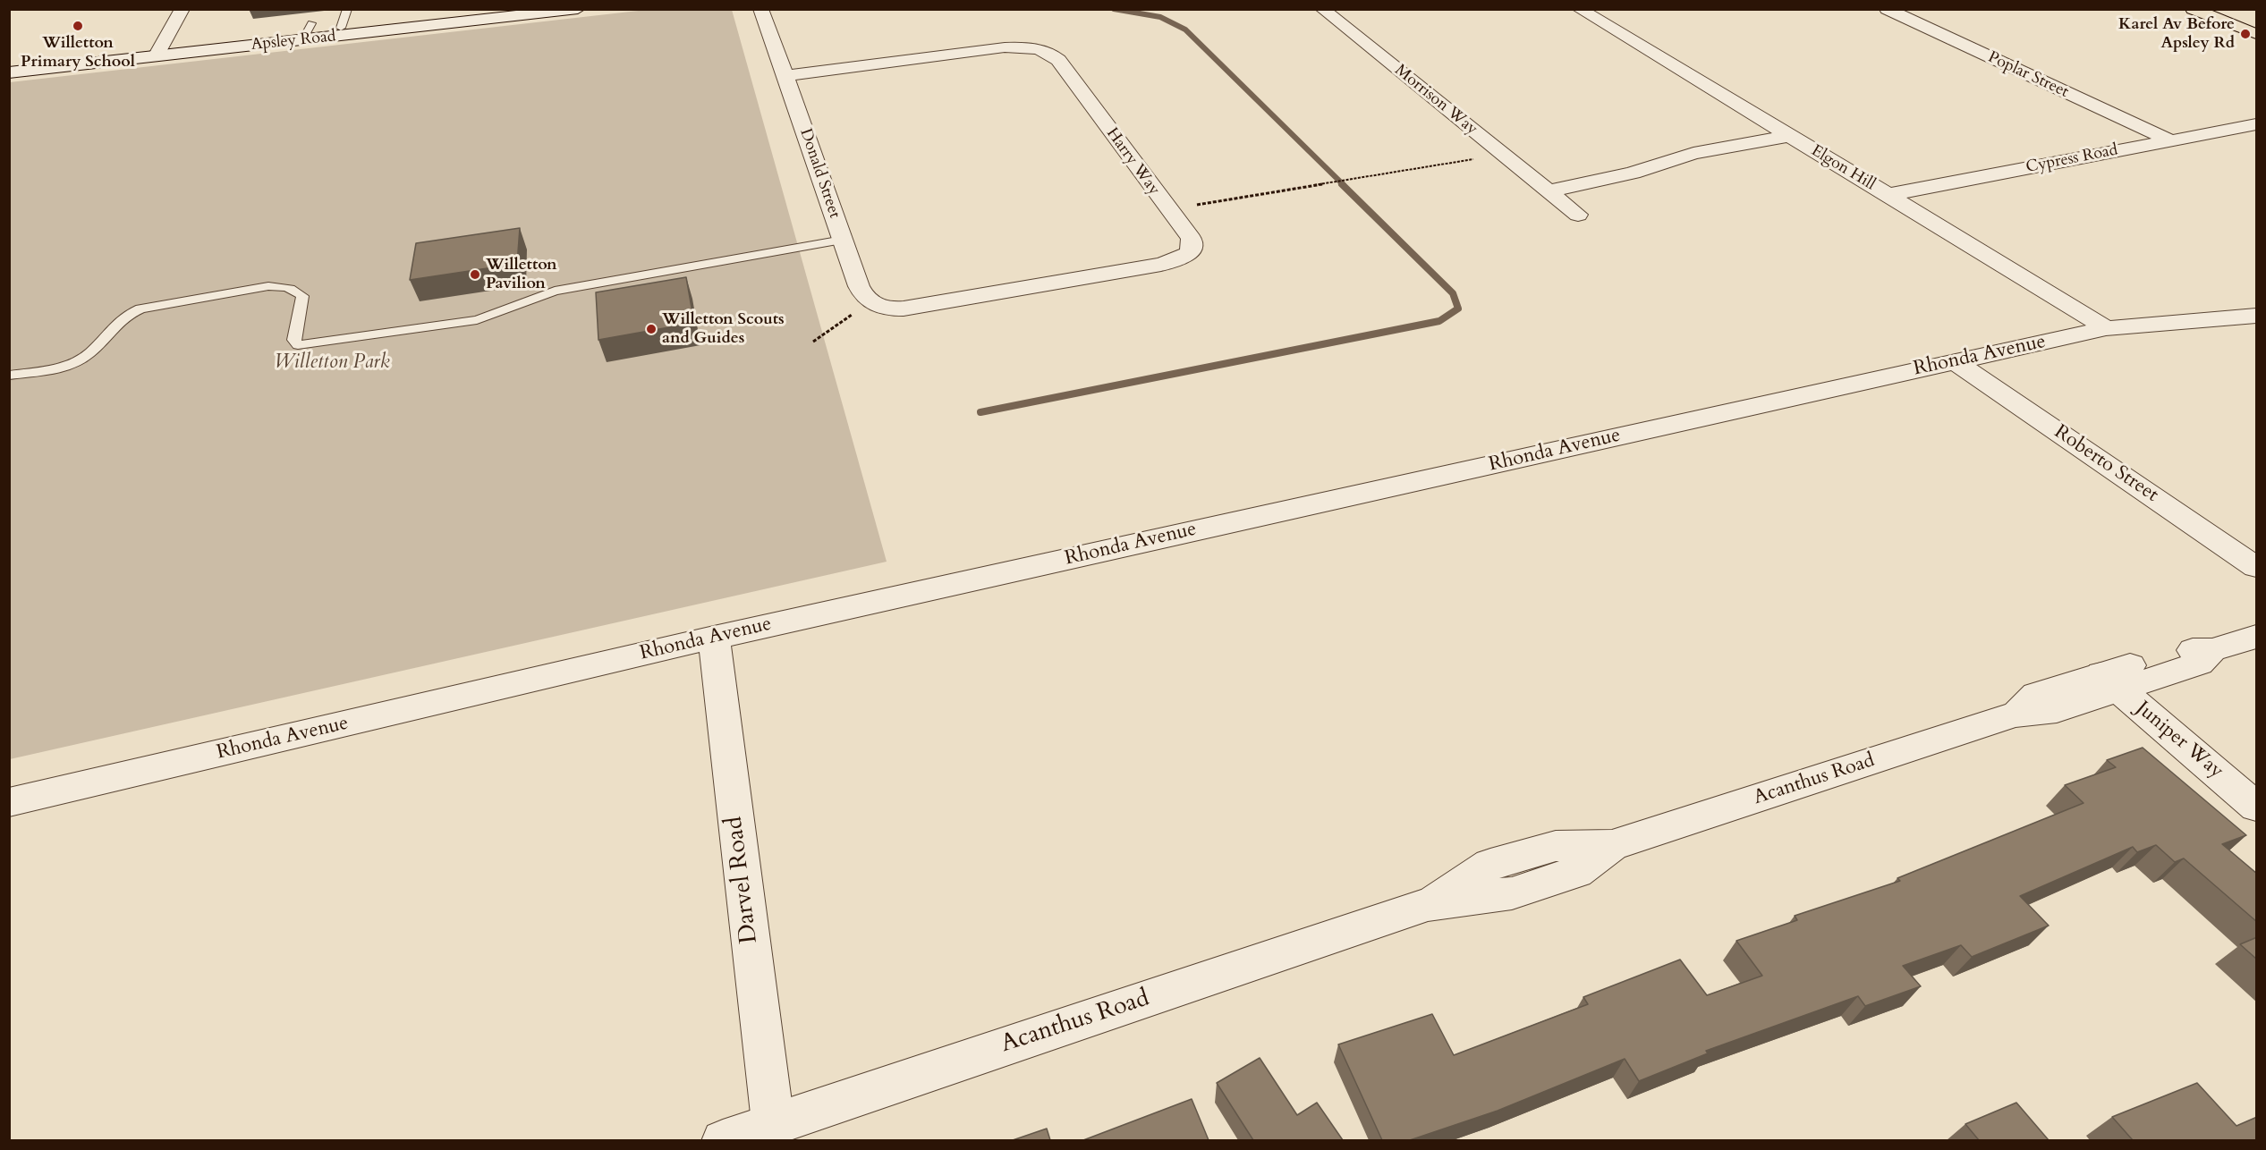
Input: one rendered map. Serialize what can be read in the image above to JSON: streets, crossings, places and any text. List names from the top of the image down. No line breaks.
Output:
{"streets":{"street":["Apsley Road","Poplar Street","Morrison Way","Cypress Road","Harry Way","Elgon Hill","Donald Street","Rhonda Avenue","Roberto Street","Juniper Way","Acanthus Road","Darvel Road"]},"crossings":[["Poplar Street","Cypress Road"],["Cypress Road","Elgon Hill"],["Harry Way","Donald Street"],["Elgon Hill","Rhonda Avenue"],["Rhonda Avenue","Roberto Street"],["Rhonda Avenue","Darvel Road"],["Juniper Way","Acanthus Road"],["Acanthus Road","Darvel Road"]],"parks":["Willetton Park"],"places":["Willetton Primary School","Karel Av Before Apsley Rd","Willetton Pavilion","Willetton Scouts and Guides"]}
